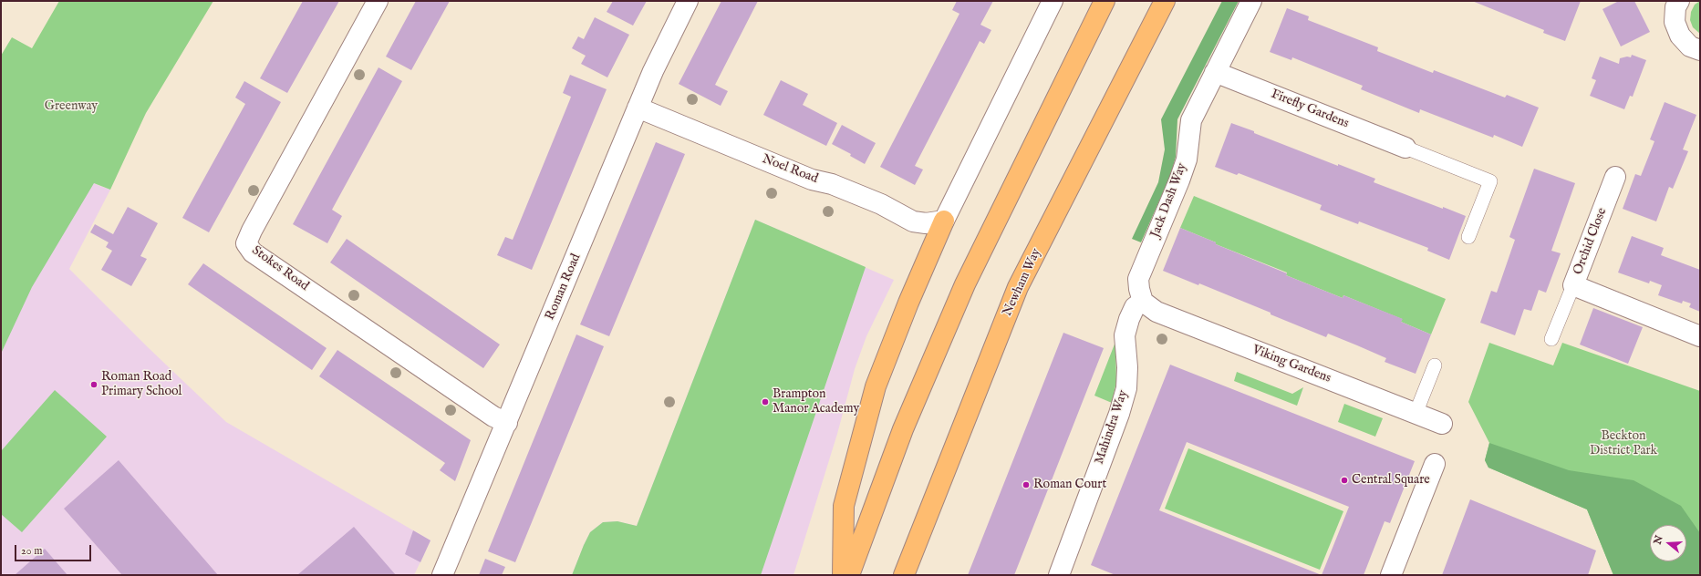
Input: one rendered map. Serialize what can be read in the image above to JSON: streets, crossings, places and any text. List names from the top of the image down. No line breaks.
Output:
{"streets":{"highway":["Newham Way"],"street":["Firefly Gardens","Noel Road","Jack Dash Way","Orchid Close","Stokes Road","Roman Road","Viking Gardens","Mahindra Way"]},"crossings":[["Firefly Gardens","Jack Dash Way"],["Noel Road","Roman Road"],["Jack Dash Way","Viking Gardens"],["Jack Dash Way","Mahindra Way"],["Stokes Road","Roman Road"],["Viking Gardens","Mahindra Way"]],"parks":["Greenway","Beckton District Park"],"places":["Roman Road Primary School","Brampton Manor Academy","Central Square","Roman Court"],"scale_bar":"20 m","north":"left"}
